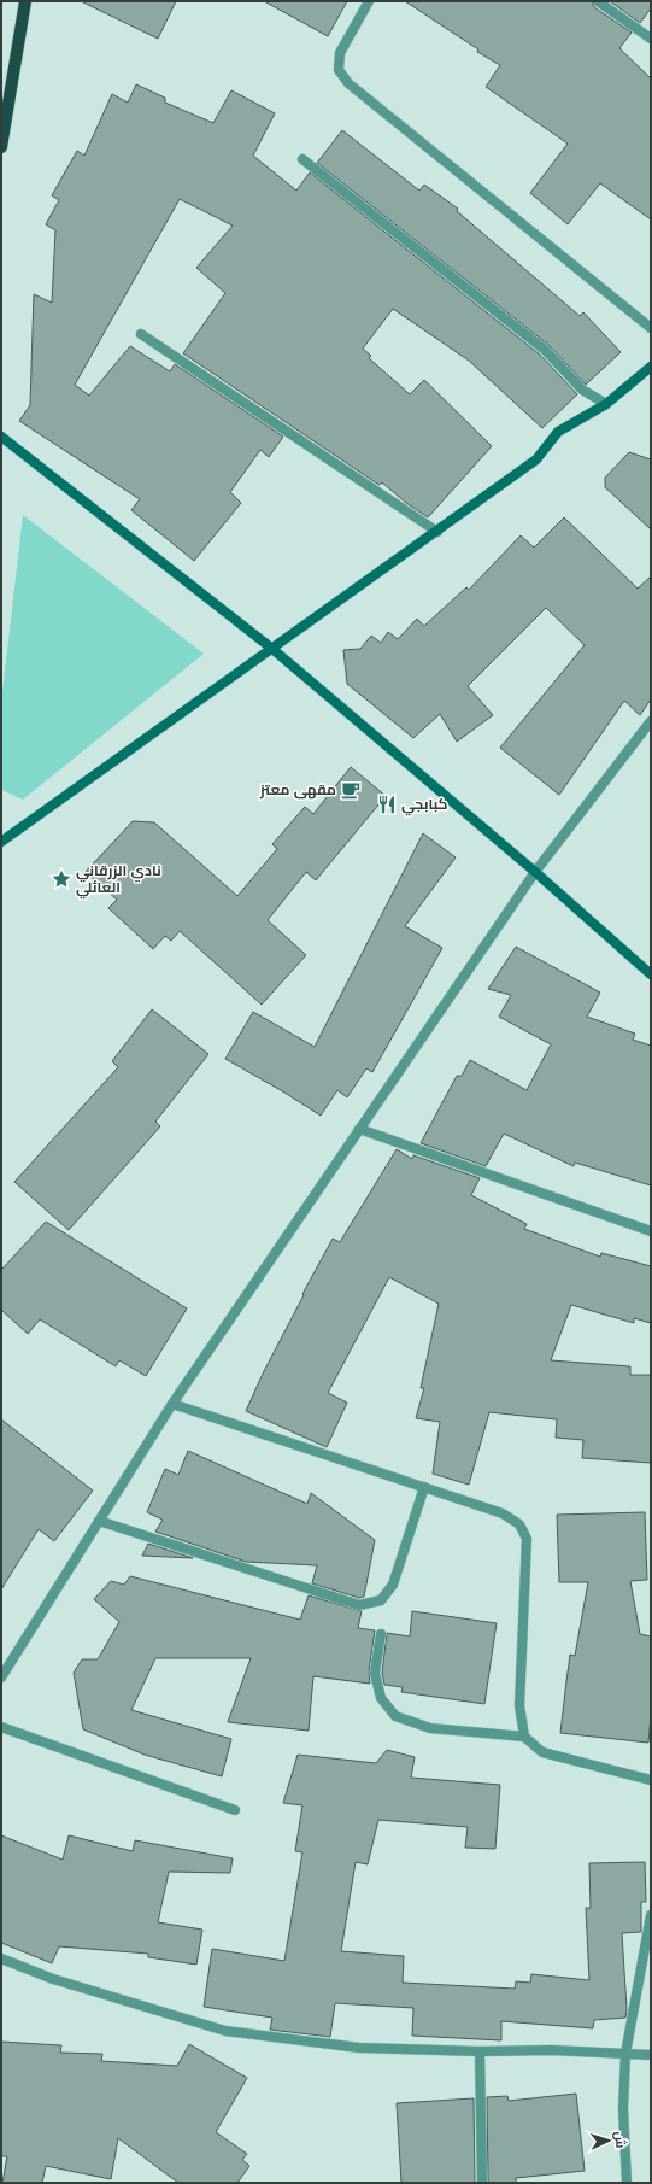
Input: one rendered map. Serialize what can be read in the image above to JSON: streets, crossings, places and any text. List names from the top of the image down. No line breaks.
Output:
{"places":{"cafe":["مقهى معتز"],"restaurant":["كبابجي"],"place":["نادي الزرقاني العائلي"]},"north":"right"}
